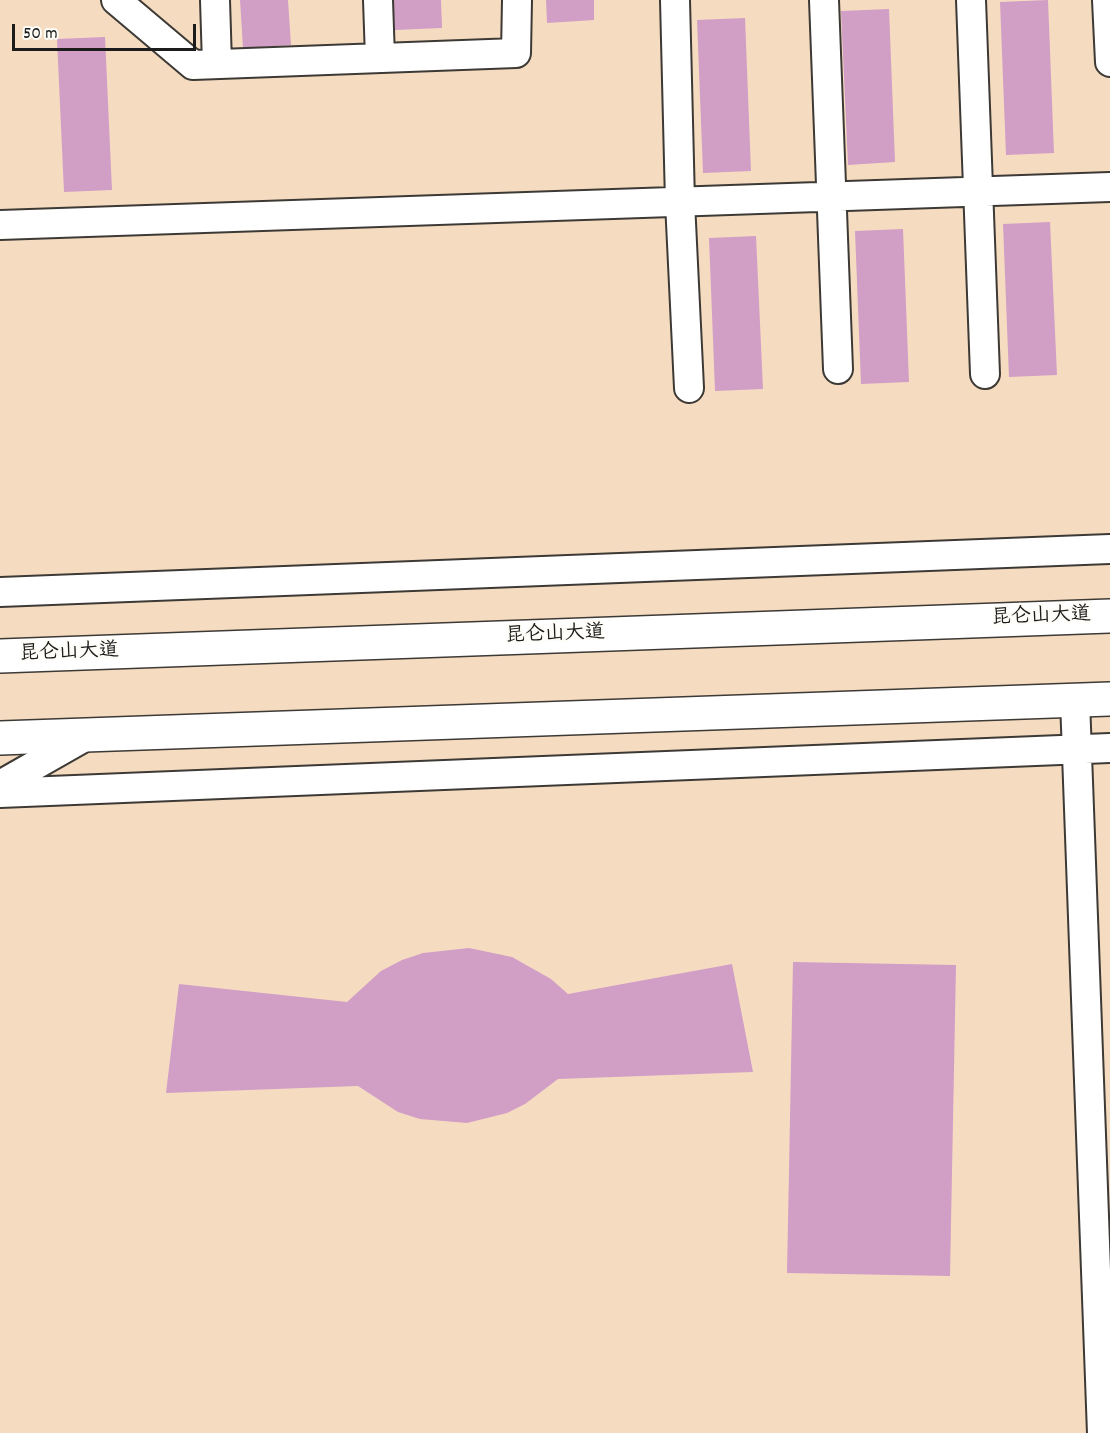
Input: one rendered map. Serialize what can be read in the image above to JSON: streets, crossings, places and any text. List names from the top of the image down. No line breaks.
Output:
{"streets":{"main road":["昆仑山大道"]},"scale_bar":"50 m"}
